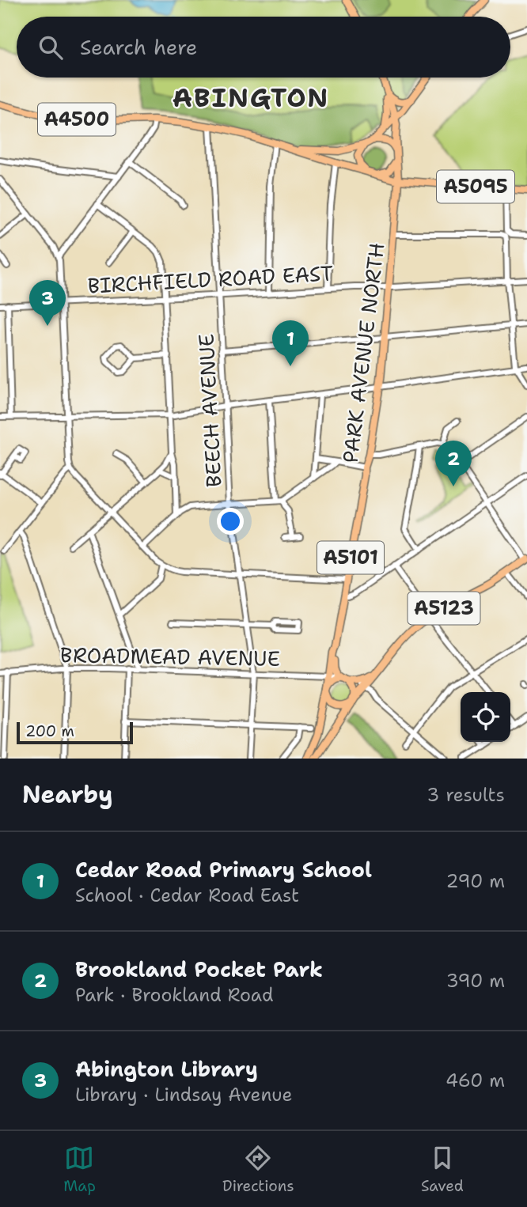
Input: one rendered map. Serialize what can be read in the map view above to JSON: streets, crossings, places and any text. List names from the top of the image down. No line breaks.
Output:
{"streets":{"main road":["A4500","A5095","PARK AVENUE NORTH","A5101","A5123"],"street":["BIRCHFIELD ROAD EAST","BEECH AVENUE","BROADMEAD AVENUE"]},"crossings":[["A4500","A5095"],["A4500","BEECH AVENUE"],["A4500","A5101"],["A5095","A5101"],["BIRCHFIELD ROAD EAST","PARK AVENUE NORTH"],["BIRCHFIELD ROAD EAST","BEECH AVENUE"],["PARK AVENUE NORTH","A5101"],["PARK AVENUE NORTH","A5123"],["PARK AVENUE NORTH","BROADMEAD AVENUE"],["BEECH AVENUE","BROADMEAD AVENUE"],["A5123","BROADMEAD AVENUE"]],"districts":["ABINGTON"],"scale_bar":"200 m","page":{"search":"Search here","pins":["3","1","2"],"scale":"200 m","heading":["Nearby","3 results"],"list":[{"mark":"1","name":"Cedar Road Primary School","note":"School · Cedar Road East","value":"290 m"},{"mark":"2","name":"Brookland Pocket Park","note":"Park · Brookland Road","value":"390 m"},{"mark":"3","name":"Abington Library","note":"Library · Lindsay Avenue","value":"460 m"}],"nav":["Map","Directions","Saved"]}}
